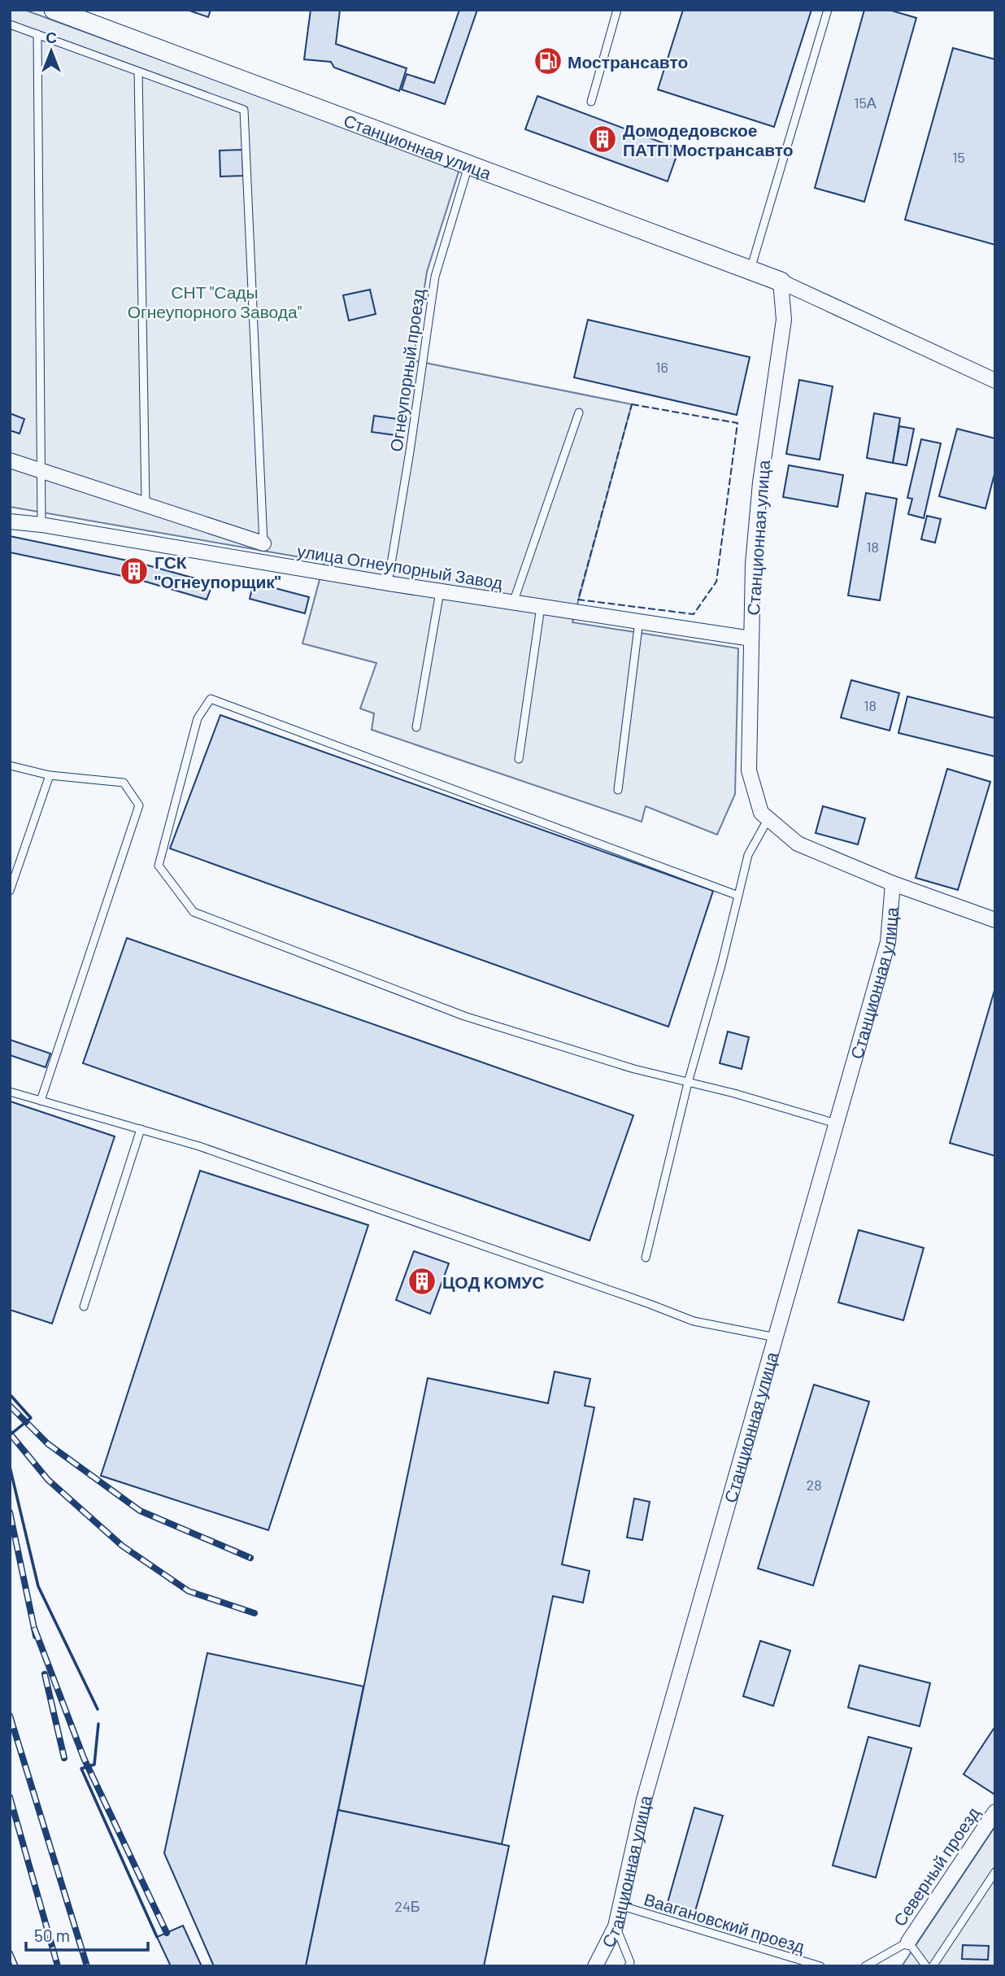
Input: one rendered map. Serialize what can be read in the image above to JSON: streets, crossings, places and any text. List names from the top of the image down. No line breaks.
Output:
{"streets":{"street":["Станционная улица","улица Огнеупорный Завод","Северный проезд"],"lane":["Огнеупорный проезд","Ваагановский проезд"]},"crossings":[["Станционная улица","Огнеупорный проезд"],["Станционная улица","улица Огнеупорный Завод"],["Станционная улица","Ваагановский проезд"],["Огнеупорный проезд","улица Огнеупорный Завод"]],"parks":["СНТ \"Сады Огнеупорного Завода\""],"places":{"fuel station":["Мострансавто"],"building":["Домодедовское ПАТП Мострансавто","ГСК \"Огнеупорщик\"","ЦОД КОМУС"]},"house_numbers":["15А","15","16","18","18","28","24Б"],"scale_bar":"50 m","north":"top"}
